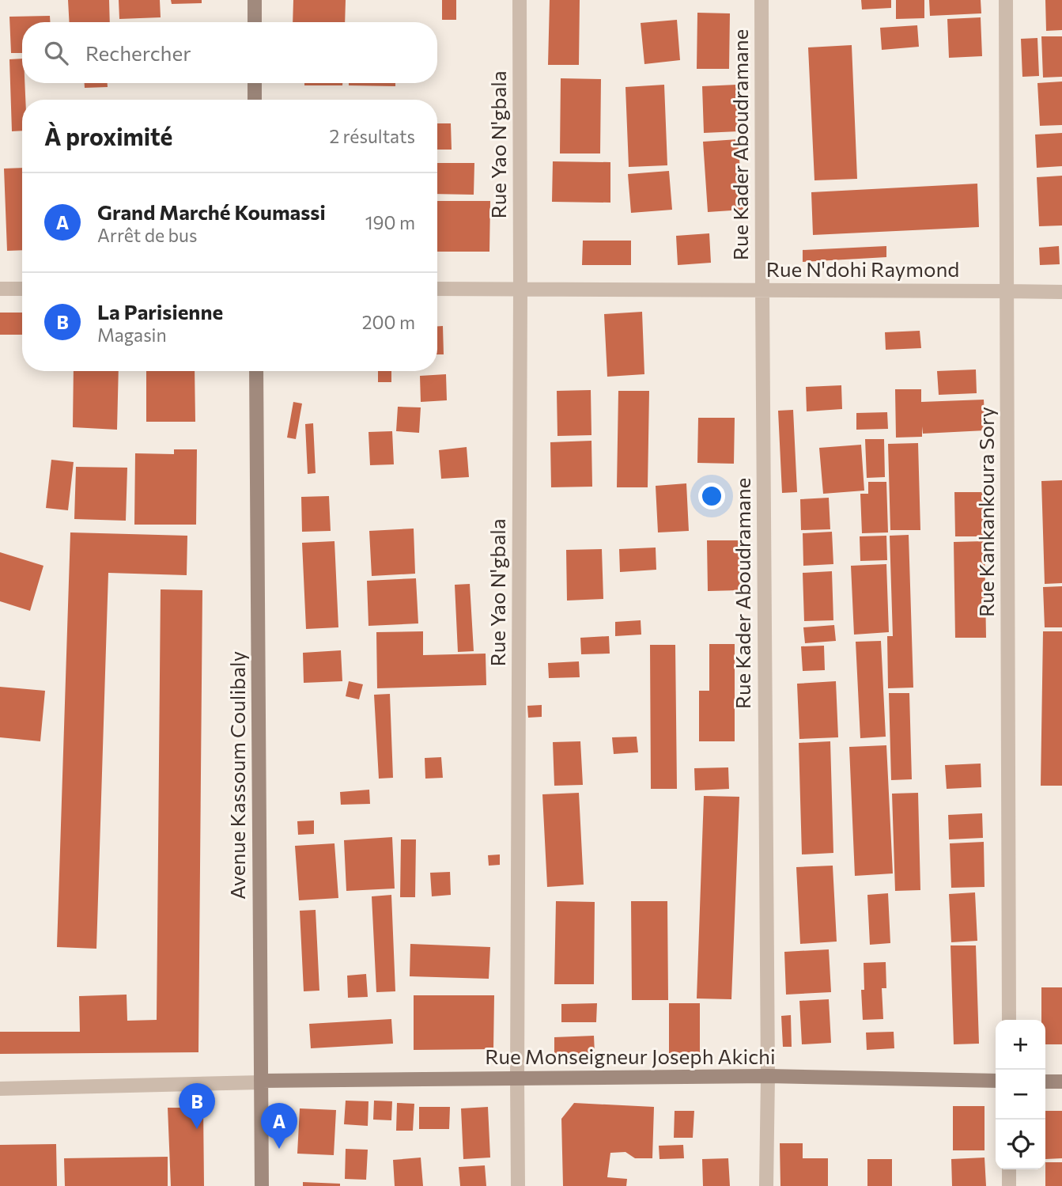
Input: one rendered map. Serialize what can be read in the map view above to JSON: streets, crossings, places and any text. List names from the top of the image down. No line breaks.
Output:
{"streets":{"street":["Rue Yao N'gbala","Rue Kader Aboudramane","Rue N'dohi Raymond","Rue Kankankoura Sory","Avenue Kassoum Coulibaly","Rue Monseigneur Joseph Akichi"]},"crossings":[["Rue Yao N'gbala","Rue N'dohi Raymond"],["Rue Yao N'gbala","Rue Monseigneur Joseph Akichi"],["Rue Kader Aboudramane","Rue N'dohi Raymond"],["Rue Kader Aboudramane","Rue Monseigneur Joseph Akichi"],["Rue N'dohi Raymond","Rue Kankankoura Sory"],["Avenue Kassoum Coulibaly","Rue Monseigneur Joseph Akichi"]],"page":{"search":"Rechercher","heading":["À proximité","2 résultats"],"list":[{"mark":"A","name":"Grand Marché Koumassi","note":"Arrêt de bus","value":"190 m"},{"mark":"B","name":"La Parisienne","note":"Magasin","value":"200 m"}],"map_buttons":["+","−"],"pins":["B","A"]}}
